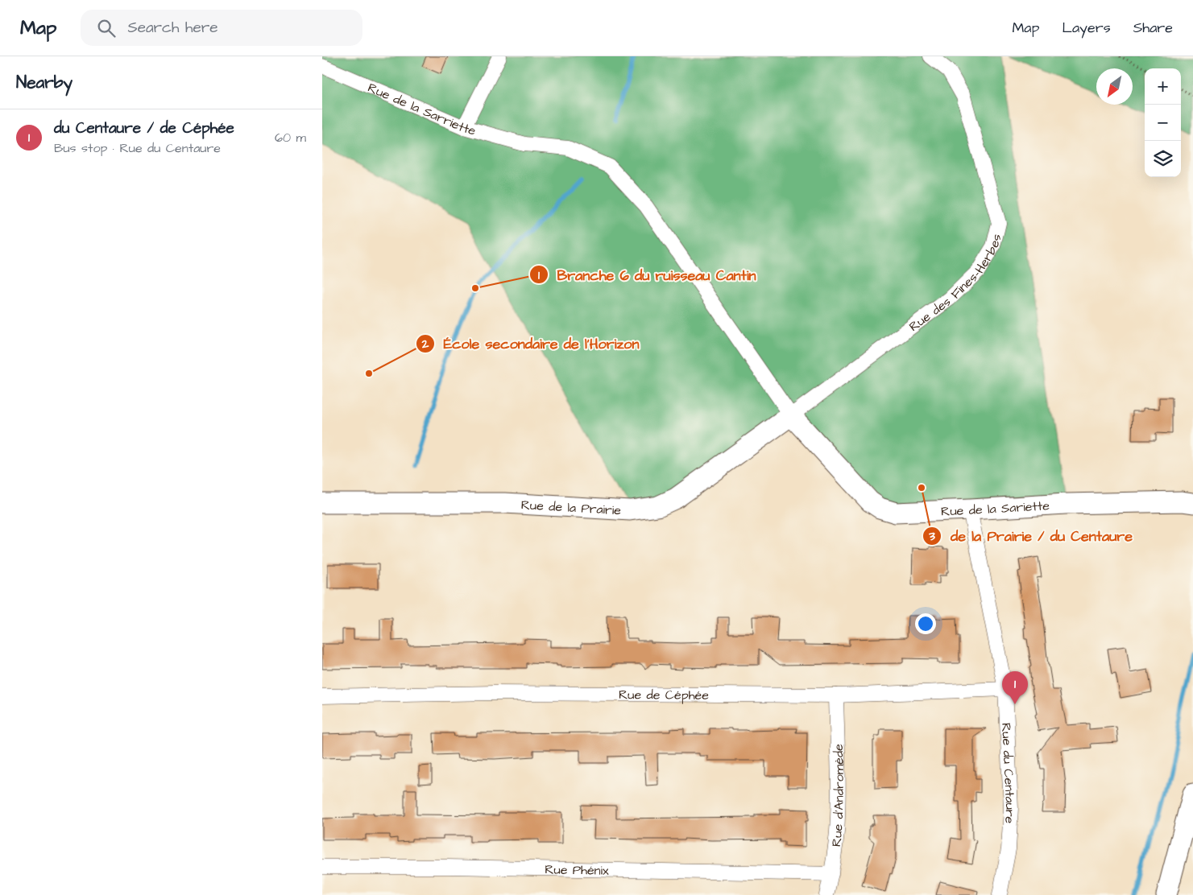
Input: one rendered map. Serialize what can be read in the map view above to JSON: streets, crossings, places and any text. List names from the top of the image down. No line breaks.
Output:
{"streets":{"street":["Rue de la Sarriette","Rue des Fines-Herbes","Rue de la Prairie","Rue de la Sariette","Rue de Céphée","Rue du Centaure","Rue d'Andromède","Rue Phénix"]},"crossings":[["Rue de la Sarriette","Rue des Fines-Herbes"],["Rue de la Sarriette","Rue de la Prairie"],["Rue de la Sarriette","Rue de la Sariette"],["Rue des Fines-Herbes","Rue de la Prairie"],["Rue des Fines-Herbes","Rue de la Sariette"],["Rue de la Prairie","Rue de la Sariette"],["Rue de la Sariette","Rue du Centaure"],["Rue de Céphée","Rue du Centaure"],["Rue de Céphée","Rue d'Andromède"],["Rue d'Andromède","Rue Phénix"]],"places":["Branche 6 du ruisseau Cantin","École secondaire de l'Horizon","de la Prairie / du Centaure"],"north":"bottom left","page":{"header":"Map","search":"Search here","nav":["Map","Layers","Share"],"heading":"Nearby","map_buttons":["+","−"],"list":[{"mark":"1","name":"du Centaure / de Céphée","note":"Bus stop · Rue du Centaure","value":"60 m"}],"pins":"1"}}
